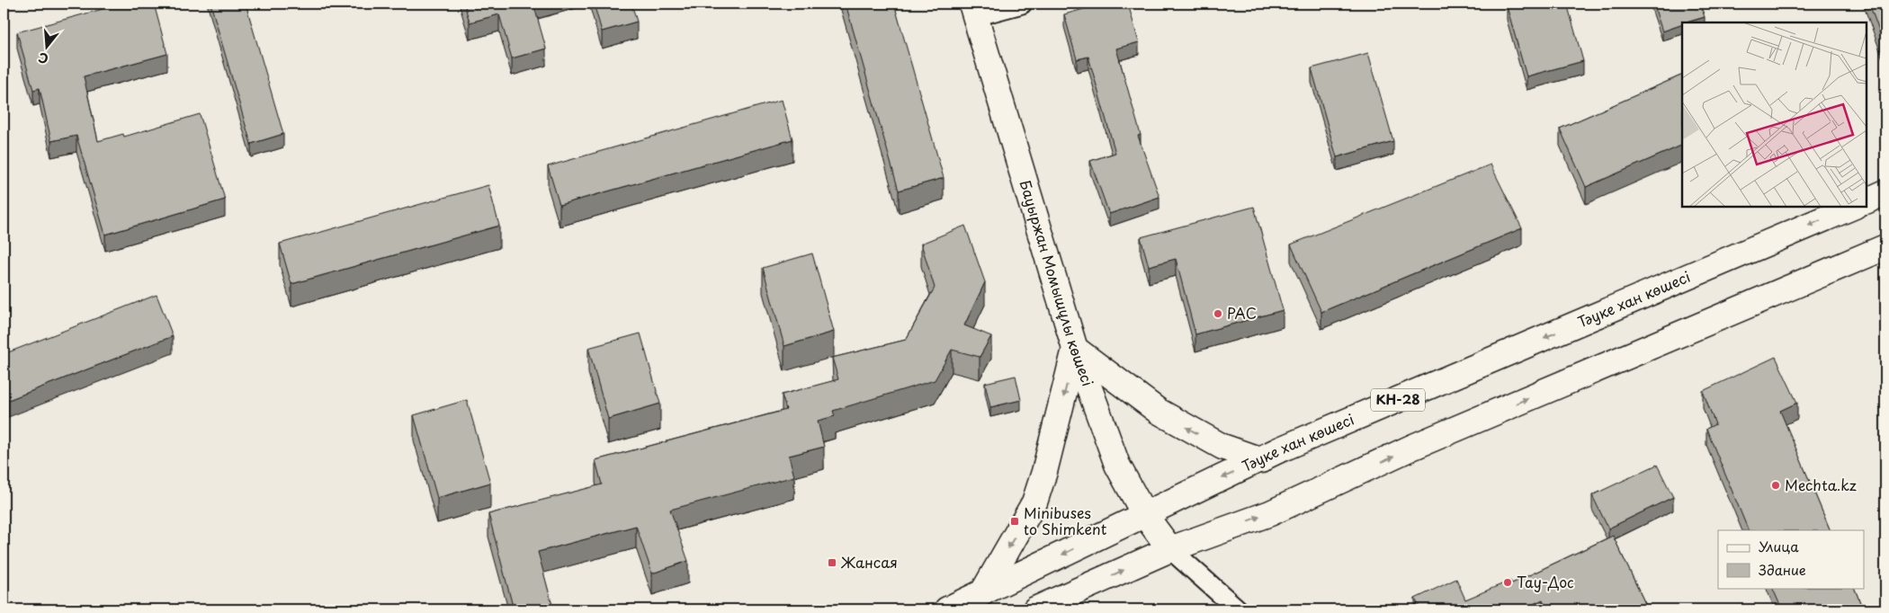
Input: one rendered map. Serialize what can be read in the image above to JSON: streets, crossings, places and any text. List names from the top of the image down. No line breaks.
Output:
{"streets":{"main road":["Бауыржан Момышұлы көшесі","Тәуке хан көшесі","КН-28"]},"crossings":[["Бауыржан Момышұлы көшесі","Тәуке хан көшесі"]],"places":{"other":["РАС","Mechta.kz","Тау-Дос"],"transit":["Minibuses to Shimkent","Жансая"]},"legend":["Улица","Здание"],"north":"bottom"}
